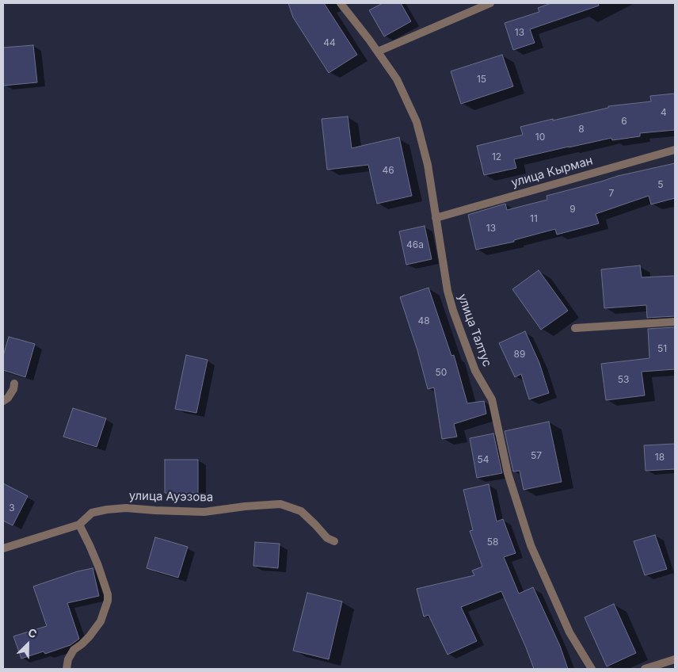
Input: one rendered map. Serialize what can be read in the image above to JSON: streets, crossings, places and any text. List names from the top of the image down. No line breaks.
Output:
{"streets":{"street":["улица Кырман","улица Талтус","улица Ауэзова"]},"crossings":[["улица Кырман","улица Талтус"]],"house_numbers":["13","44","15","4","6","8","10","12","46","5","7","9","11","13","46а","48","51","89","50","53","57","18","54","3","58"],"north":"top right"}
